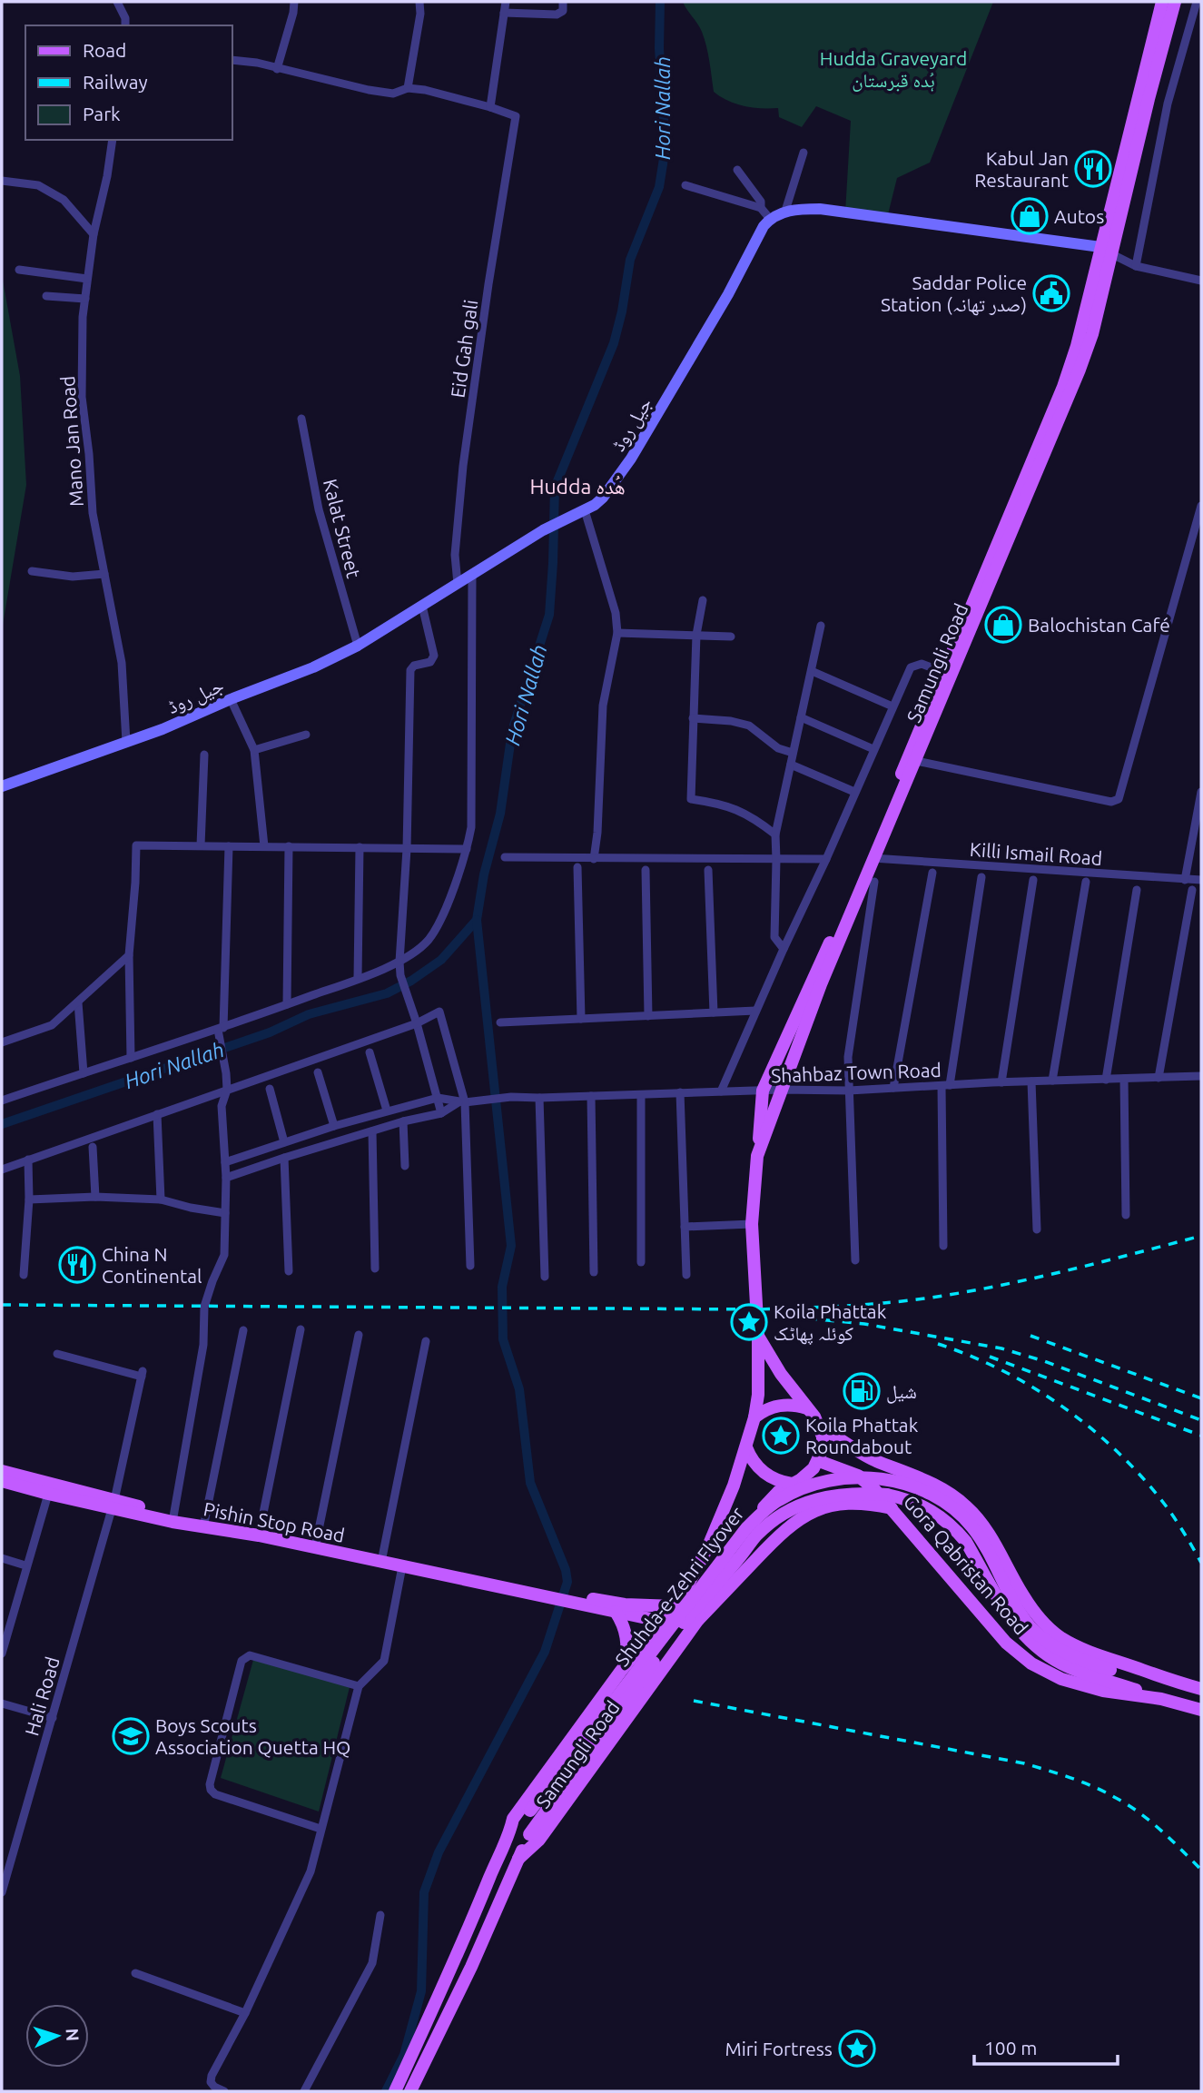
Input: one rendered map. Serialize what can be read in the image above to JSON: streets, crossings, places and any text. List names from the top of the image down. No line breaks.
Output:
{"streets":{"main road":["جیل روڈ","Samungli Road","Pishin Stop Road","Gora Qabristan Road","Shuhda-e-Zehri Flyover"],"street":["Eid Gah gali","Mano Jan Road","Kalat Street","Killi Ismail Road","Shahbaz Town Road","Hali Road"]},"crossings":[["Eid Gah gali","جیل روڈ"],["جیل روڈ","Mano Jan Road"],["جیل روڈ","Kalat Street"],["Samungli Road","Killi Ismail Road"],["Samungli Road","Shahbaz Town Road"],["Samungli Road","Gora Qabristan Road"],["Samungli Road","Shuhda-e-Zehri Flyover"],["Pishin Stop Road","Hali Road"],["Gora Qabristan Road","Shuhda-e-Zehri Flyover"]],"districts":["Hudda ھُدہ"],"water":["Hori Nallah"],"parks":["Hudda Graveyard ہُدہ قبرستان"],"places":{"restaurant":["Kabul Jan Restaurant","China N Continental"],"shop":["Autos","Balochistan Café"],"public building":["Saddar Police Station (صدر تھانہ)"],"place":["Koila Phattak کوئلہ پھاٹک","Koila Phattak Roundabout","Miri Fortress"],"fuel station":["شیل"],"school or university":["Boys Scouts Association Quetta HQ"]},"legend":["Road","Railway","Park"],"scale_bar":"100 m","north":"right"}
